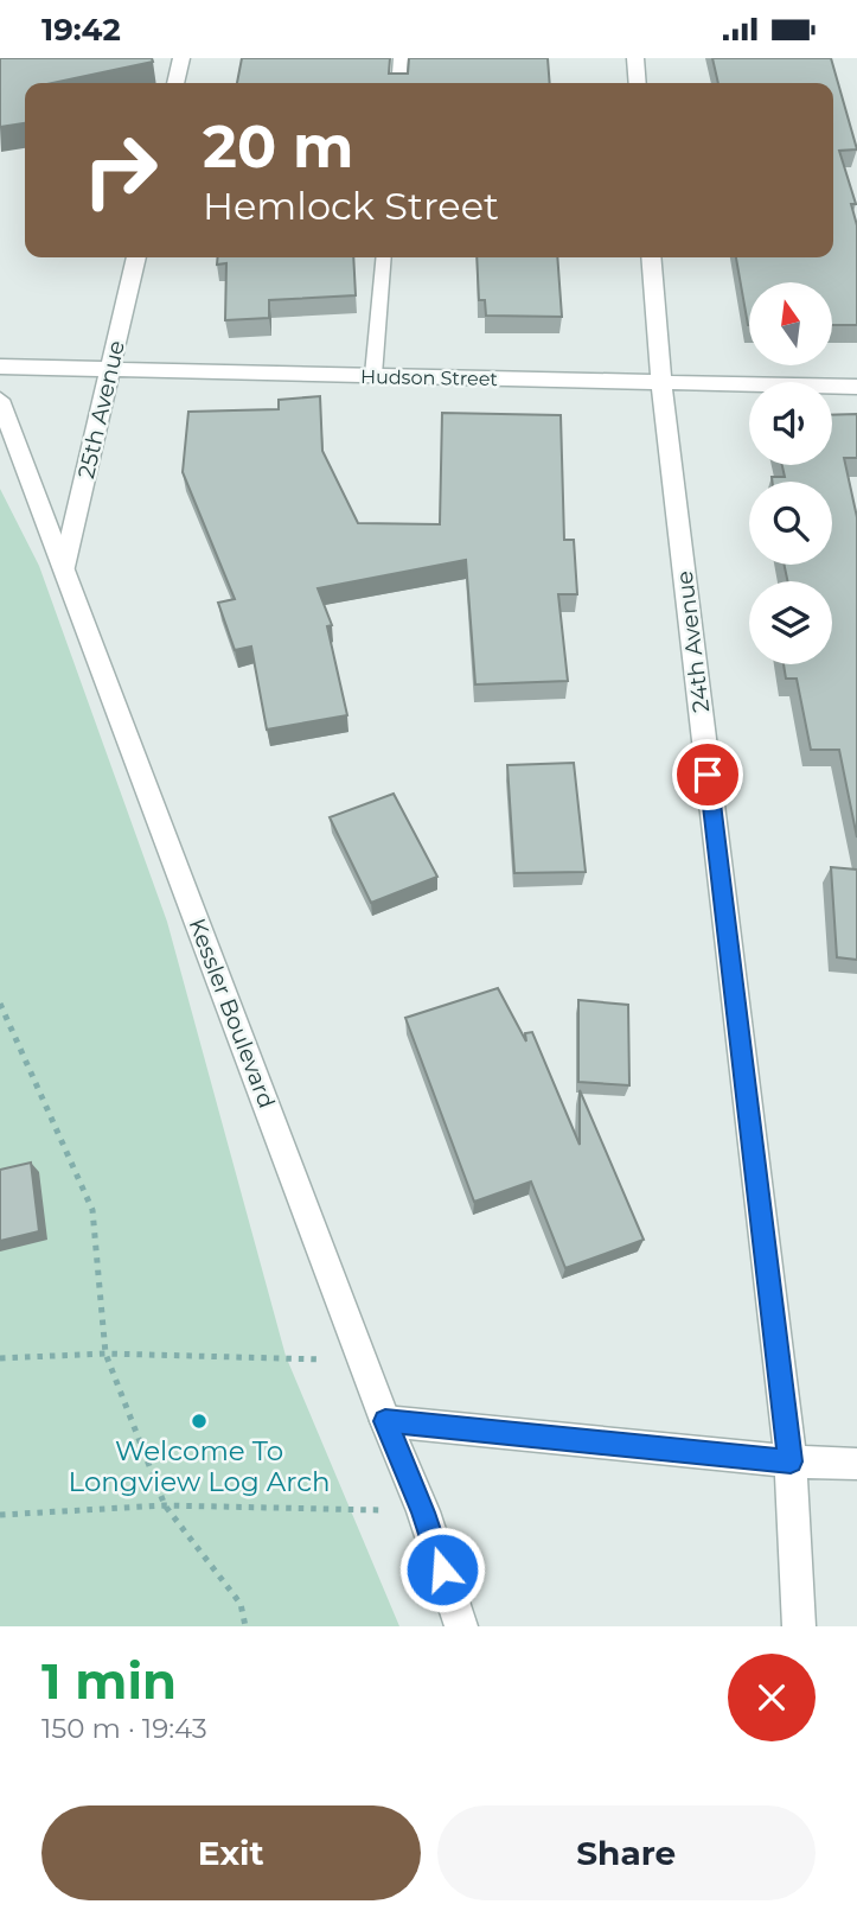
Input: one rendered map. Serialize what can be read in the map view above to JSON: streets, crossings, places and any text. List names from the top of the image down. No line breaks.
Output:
{"streets":{"street":["Hudson Street","25th Avenue","24th Avenue","Kessler Boulevard"]},"crossings":[["Hudson Street","25th Avenue"],["Hudson Street","24th Avenue"],["25th Avenue","Kessler Boulevard"]],"places":["Welcome To Longview Log Arch"],"north":"top","page":{"status":"19:42","turn":["20 m","Hemlock Street"],"heading":["1 min","150 m · 19:43"],"buttons":["Exit","Share"]}}
